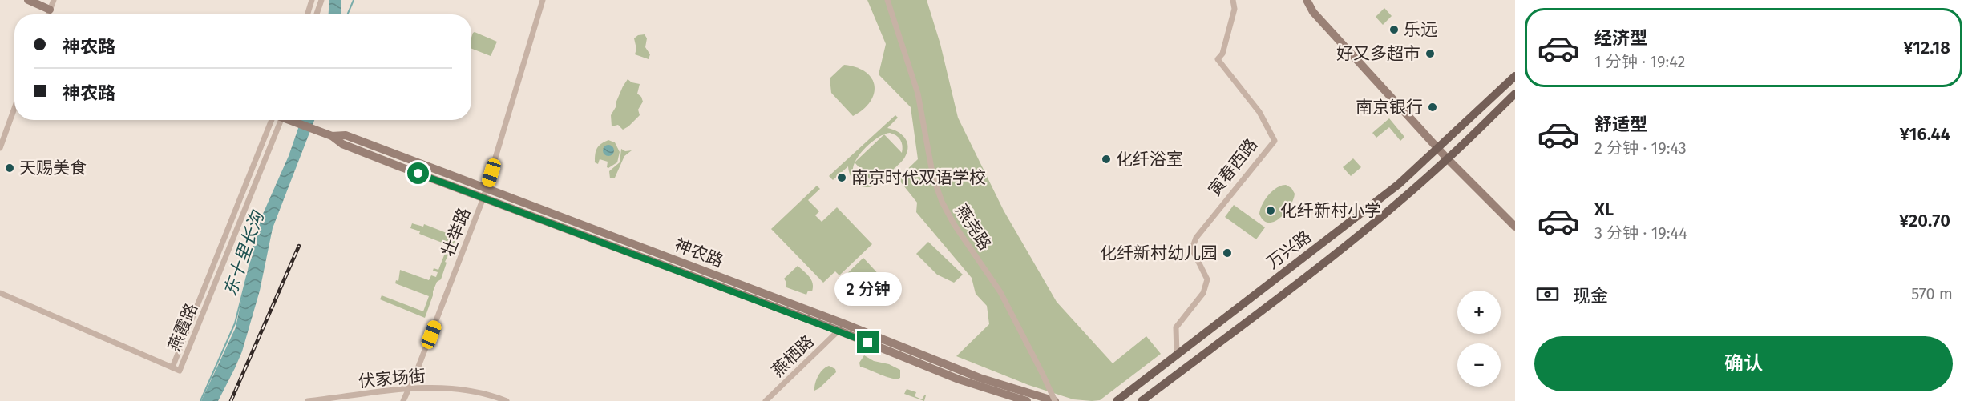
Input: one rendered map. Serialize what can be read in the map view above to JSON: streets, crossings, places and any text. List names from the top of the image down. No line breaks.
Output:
{"streets":{"main road":["万兴路"],"street":["寅春西路","燕尧路","壮举路","神农路","燕霞路","燕栖路","伏家场街"]},"crossings":[["寅春西路","万兴路"],["燕尧路","神农路"],["壮举路","神农路"],["壮举路","伏家场街"],["神农路","燕栖路"]],"water":["东十里长沟"],"places":["乐远","好又多超市","南京银行","化纤浴室","天赐美食","南京时代双语学校","化纤新村小学","化纤新村幼儿园"],"page":{"list":[{"name":"经济型","note":"1 分钟 · 19:42","value":"¥12.18"},{"name":"舒适型","note":"2 分钟 · 19:43","value":"¥16.44"},{"name":"XL","note":"3 分钟 · 19:44","value":"¥20.70"}],"banner":["神农路","神农路"],"pay":["现金","570 m"],"bubble":"2 分钟","map_buttons":["+","−"],"buttons":"确认"}}
